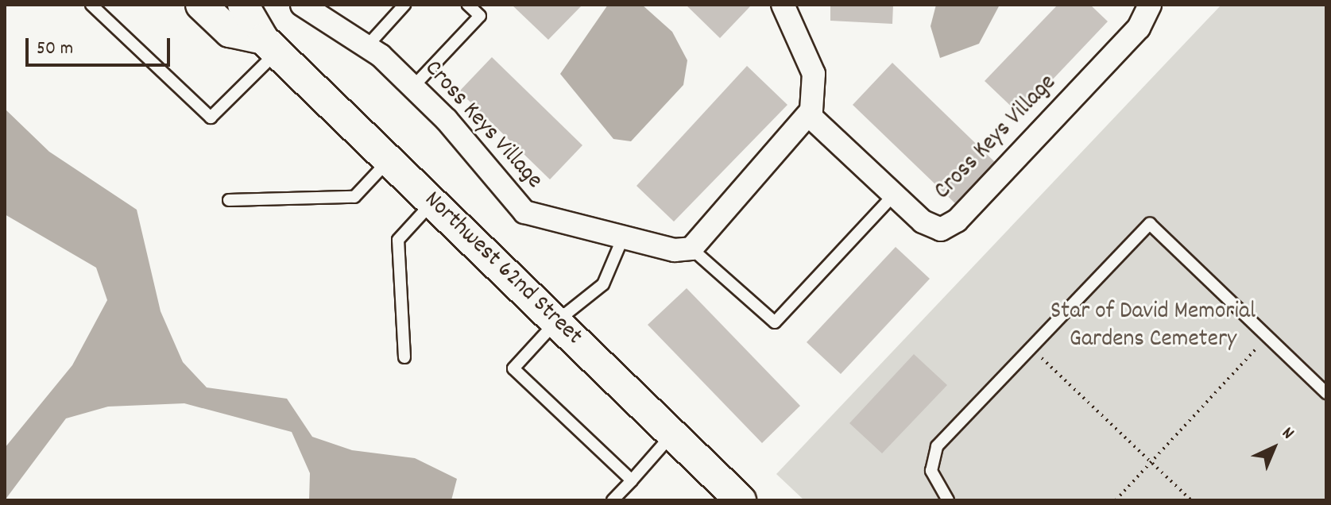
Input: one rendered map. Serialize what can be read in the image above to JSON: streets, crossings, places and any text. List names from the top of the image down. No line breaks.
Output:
{"streets":{"street":["Cross Keys Village","Northwest 62nd Street"]},"parks":["Star of David Memorial Gardens Cemetery"],"scale_bar":"50 m","north":"top right"}
